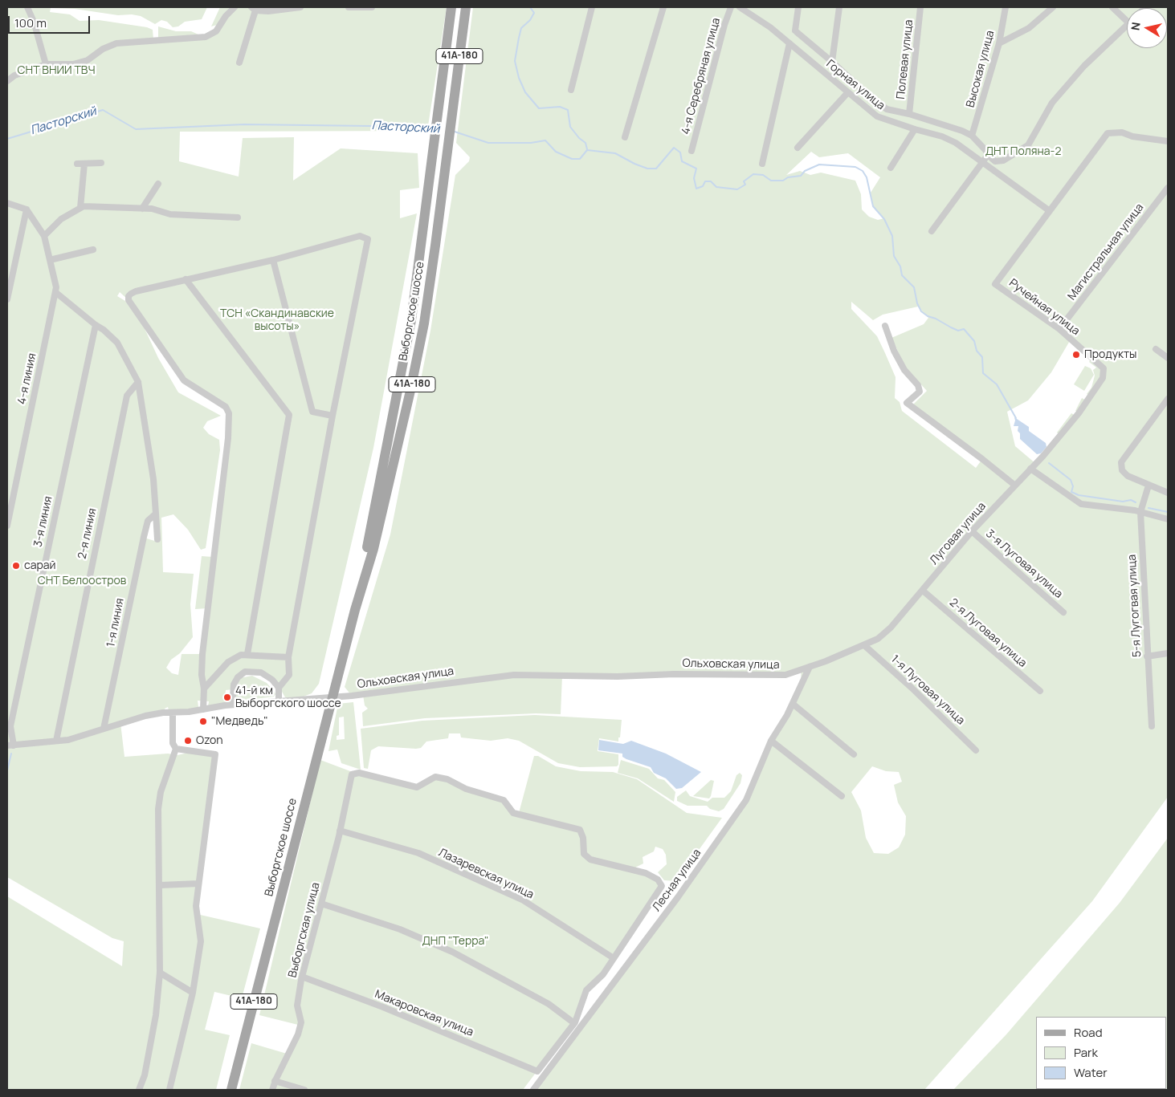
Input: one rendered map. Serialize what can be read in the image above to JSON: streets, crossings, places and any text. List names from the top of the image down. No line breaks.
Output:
{"streets":{"main road":["41А-180","Выборгское шоссе"],"street":["Полевая улица","Высокая улица","4-я Серебряная улица","Горная улица","Магистральная улица","Ручейная улица","4-я линия","3-я линия","2-я линия","Луговая улица","3-я Луговая улица","5-я Лугогвая улица","1-я линия","2-я Луговая улица","Ольховская улица","1-я Луговая улица","Лазаревская улица","Лесная улица","Выборгская улица","Макаровская улица"]},"crossings":[["Горная улица","Ручейная улица"],["Магистральная улица","Ручейная улица"],["Ручейная улица","Луговая улица"],["Выборгское шоссе","Ольховская улица"],["3-я линия","Ольховская улица"],["2-я линия","Ольховская улица"],["Луговая улица","3-я Луговая улица"],["Луговая улица","2-я Луговая улица"],["Луговая улица","Ольховская улица"],["Луговая улица","1-я Луговая улица"],["Луговая улица","Лесная улица"],["1-я линия","Ольховская улица"],["Ольховская улица","Лесная улица"],["Лазаревская улица","Выборгская улица"],["Выборгская улица","Макаровская улица"]],"water":["Пасторский"],"parks":["СНТ ВНИИ ТВЧ","ДНТ Поляна-2","ТСН «Скандинавские высоты»","СНТ Белоостров","ДНП \"Терра\""],"places":["Продукты","сарай","41-й км Выборгского шоссе","\"Медведь\"","Ozon"],"legend":["Road","Park","Water"],"scale_bar":"100 m","north":"left"}
